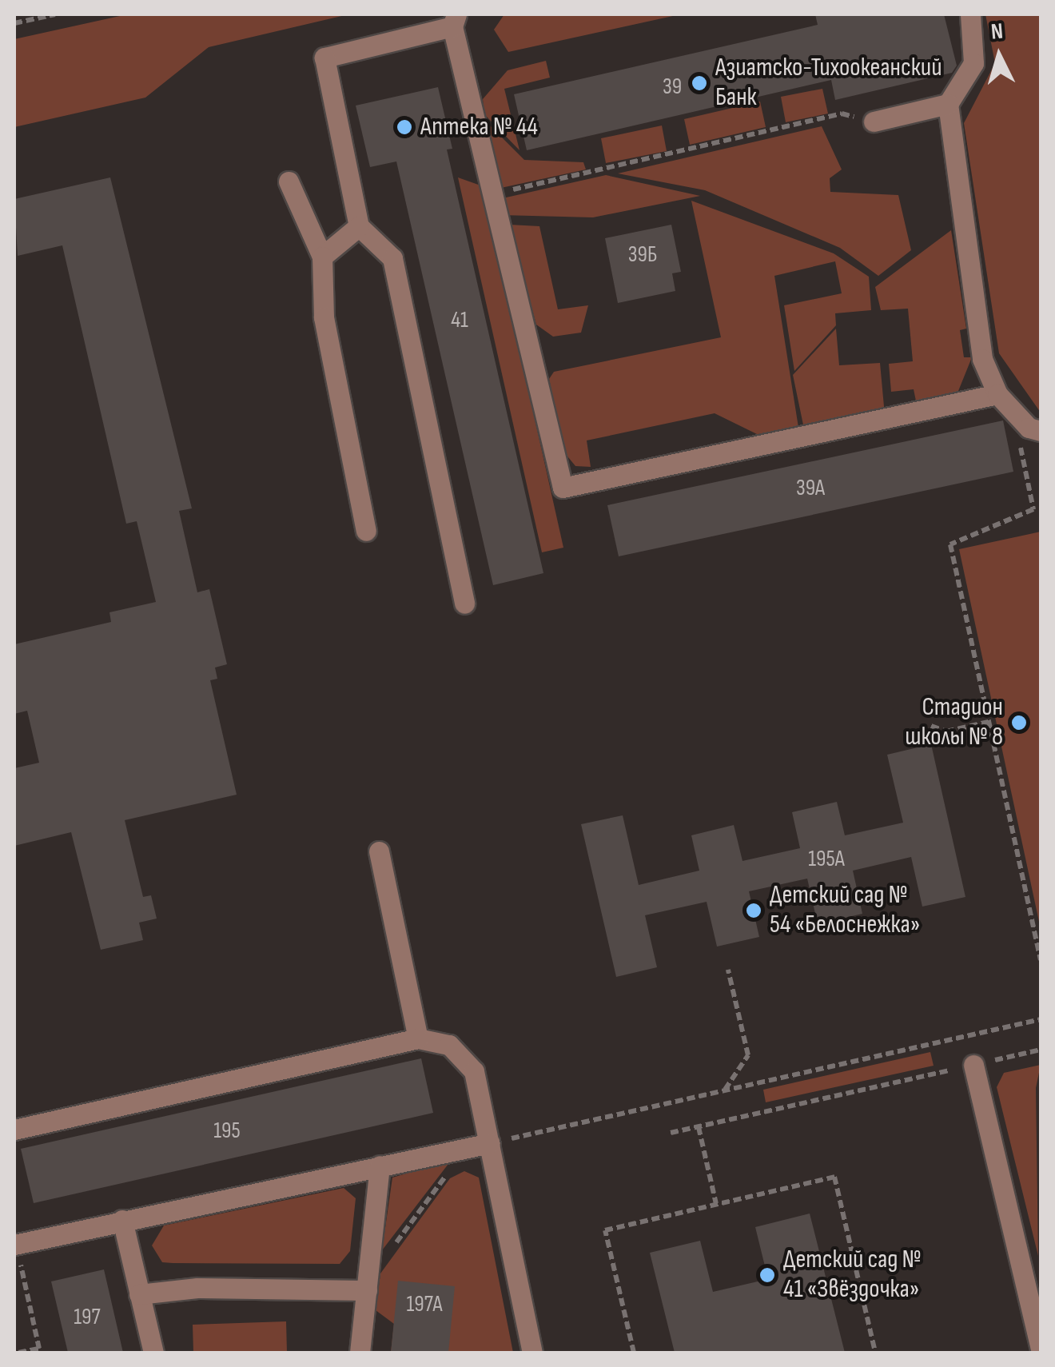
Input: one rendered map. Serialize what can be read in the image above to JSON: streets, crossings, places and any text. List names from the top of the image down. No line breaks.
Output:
{"places":["Азиатско-Тихоокеанский Банк","Аптека № 44","Стадион школы № 8","Детский сад № 54 «Белоснежка»","Детский сад № 41 «Звёздочка»"],"house_numbers":["39","39Б","41","39А","195А","195","197А","197"],"north":"top"}
